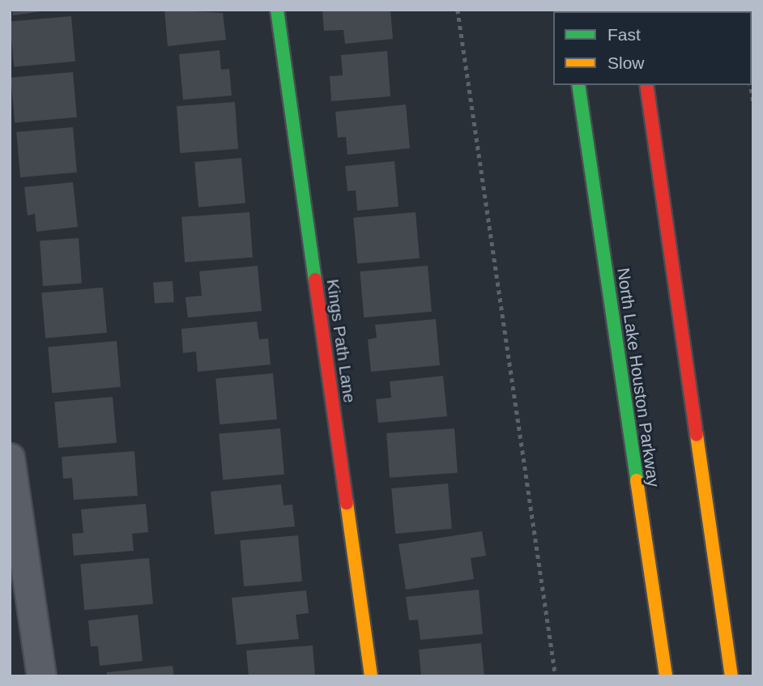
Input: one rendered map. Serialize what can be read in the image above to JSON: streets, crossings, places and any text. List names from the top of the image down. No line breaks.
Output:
{"streets":{"main road":["Kings Path Lane","North Lake Houston Parkway"]},"legend":["Fast","Slow"]}
